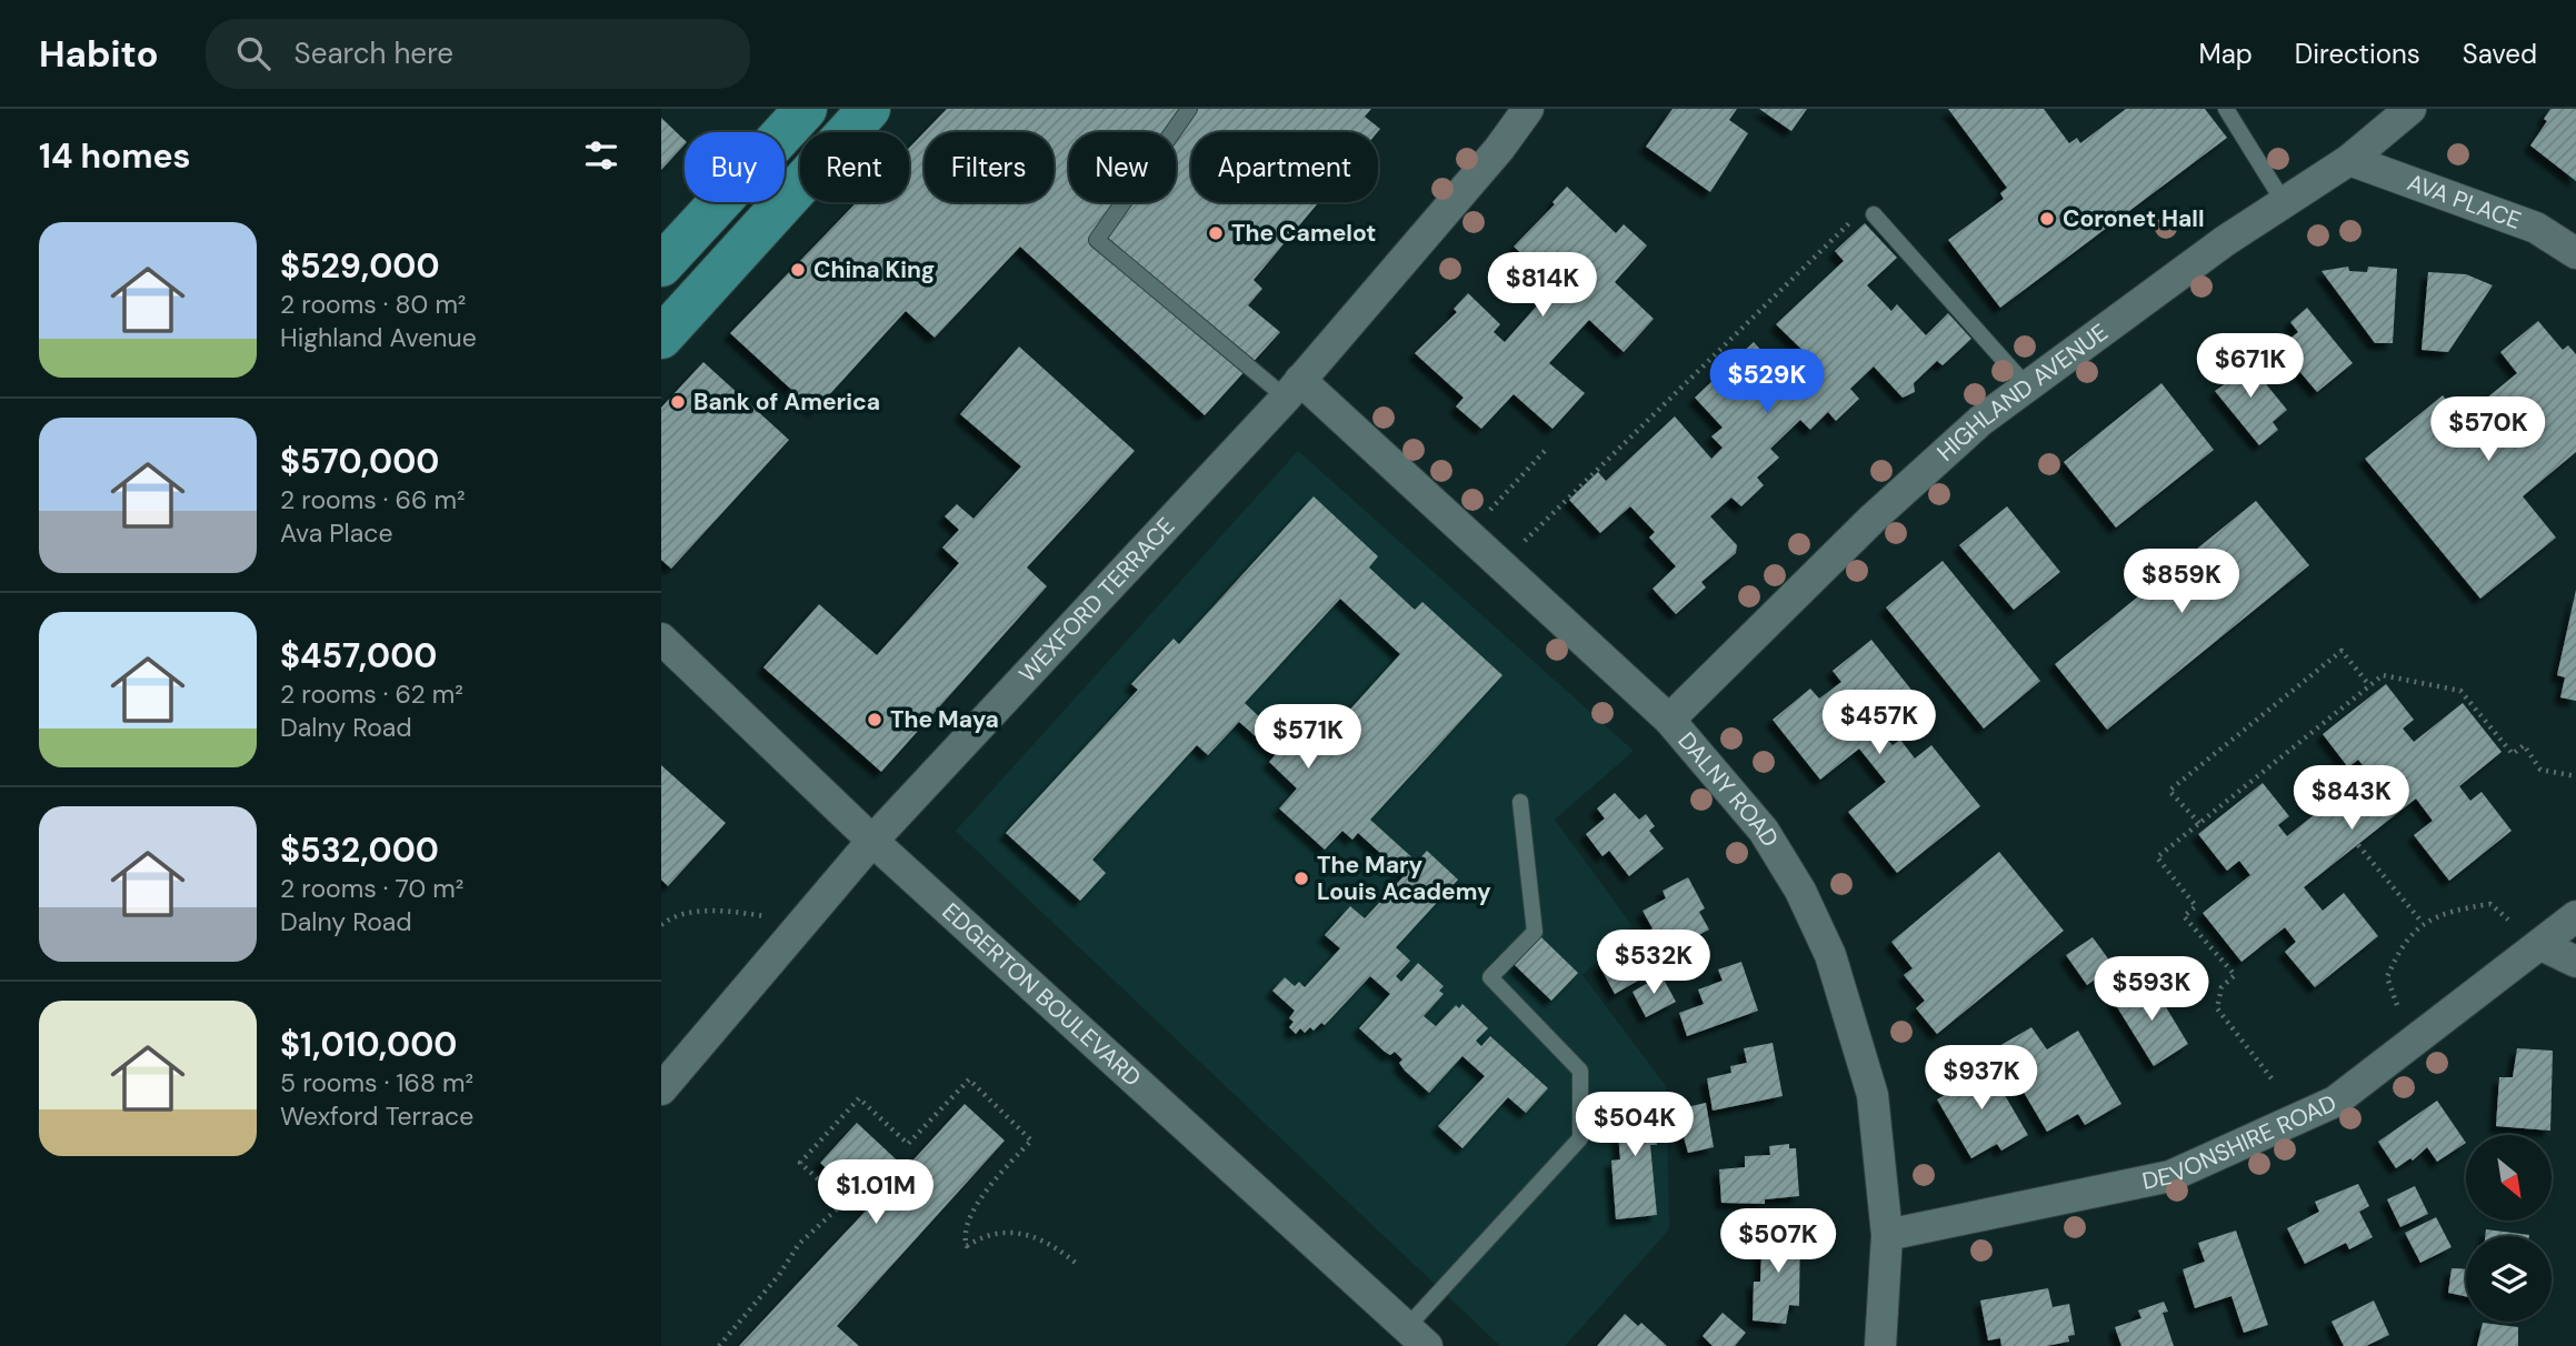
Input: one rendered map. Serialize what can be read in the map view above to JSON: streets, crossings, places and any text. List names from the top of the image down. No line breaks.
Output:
{"streets":{"street":["AVA PLACE","HIGHLAND AVENUE","WEXFORD TERRACE","DALNY ROAD","EDGERTON BOULEVARD","DEVONSHIRE ROAD"]},"crossings":[["AVA PLACE","HIGHLAND AVENUE"],["HIGHLAND AVENUE","DALNY ROAD"],["WEXFORD TERRACE","DALNY ROAD"],["WEXFORD TERRACE","EDGERTON BOULEVARD"],["DALNY ROAD","DEVONSHIRE ROAD"]],"places":["Coronet Hall","The Camelot","China King","Bank of America","The Maya","The Mary Louis Academy"],"north":"bottom right","page":{"header":"Habito","search":"Search here","nav":["Map","Directions","Saved"],"heading":"14 homes","chip":["Buy","Rent","Filters","New","Apartment"],"list":[{"name":"$529,000","note":"2 rooms · 80 m² · Highland Avenue"},{"name":"$570,000","note":"2 rooms · 66 m² · Ava Place"},{"name":"$457,000","note":"2 rooms · 62 m² · Dalny Road"},{"name":"$532,000","note":"2 rooms · 70 m² · Dalny Road"},{"name":"$1,010,000","note":"5 rooms · 168 m² · Wexford Terrace"}],"price":["$814K","$671K","$529K","$570K","$859K","$457K","$571K","$843K","$532K","$593K","$937K","$504K","$1.01M","$507K"]}}
